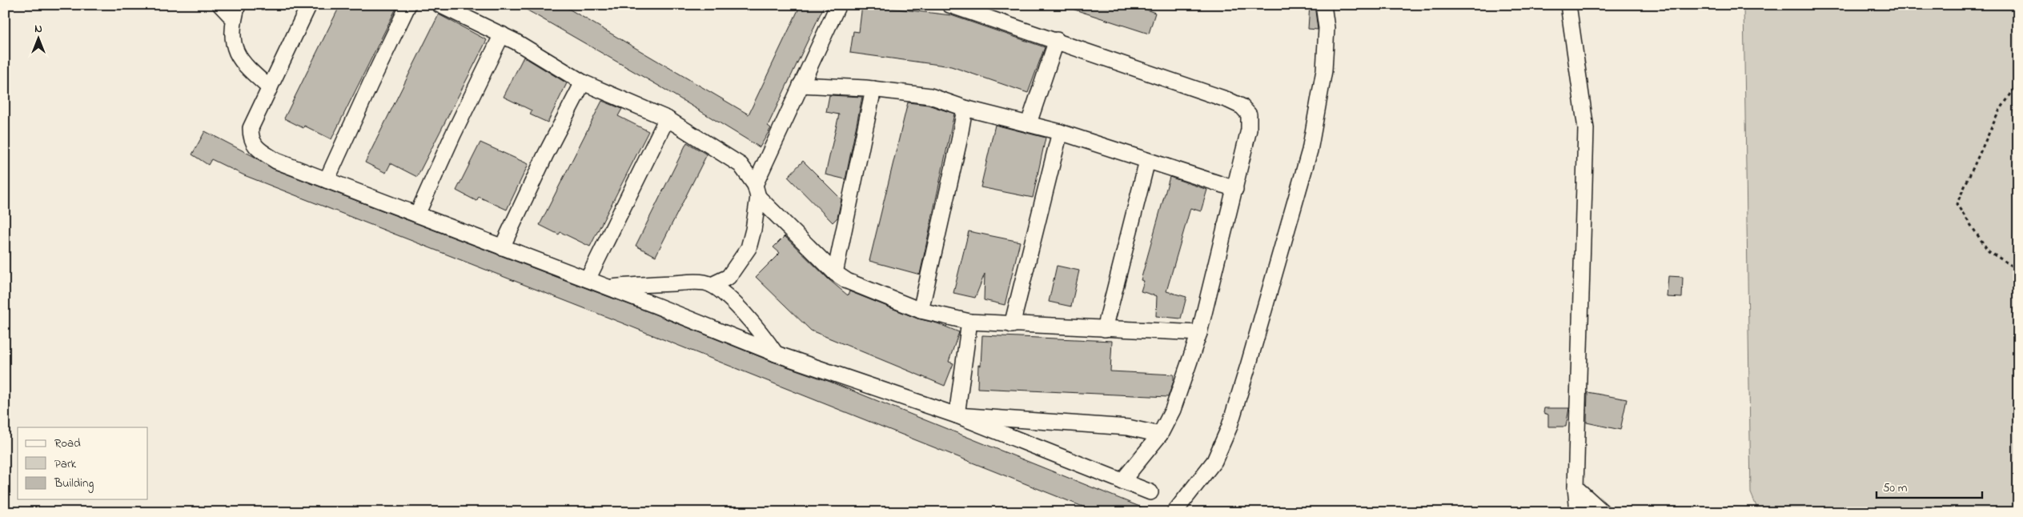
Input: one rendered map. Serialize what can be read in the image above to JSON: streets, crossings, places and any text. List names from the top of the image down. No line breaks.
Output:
{"legend":["Road","Park","Building"],"scale_bar":"50 m","north":"top"}
